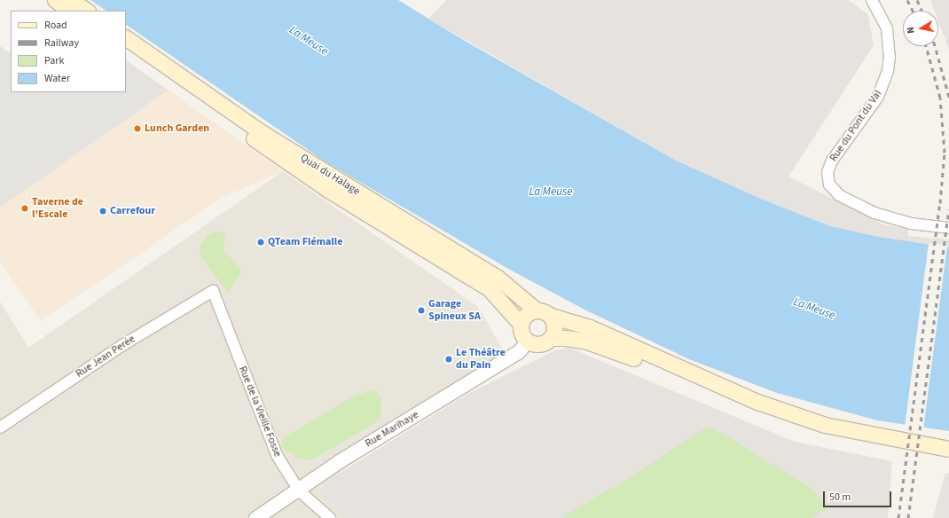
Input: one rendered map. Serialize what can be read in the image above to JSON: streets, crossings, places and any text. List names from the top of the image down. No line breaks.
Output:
{"streets":{"main road":["Quai du Halage"],"street":["Rue du Pont du Val","Rue Jean Perée","Rue de la Vieille Fosse","Rue Marihaye"]},"crossings":[["Quai du Halage","Rue Marihaye"],["Rue Jean Perée","Rue de la Vieille Fosse"],["Rue de la Vieille Fosse","Rue Marihaye"]],"water":["La Meuse"],"places":["Lunch Garden","Taverne de l'Escale","Carrefour","QTeam Flémalle","Garage Spineux SA","Le Théâtre du Pain"],"legend":["Road","Railway","Park","Water"],"scale_bar":"50 m","north":"left"}
